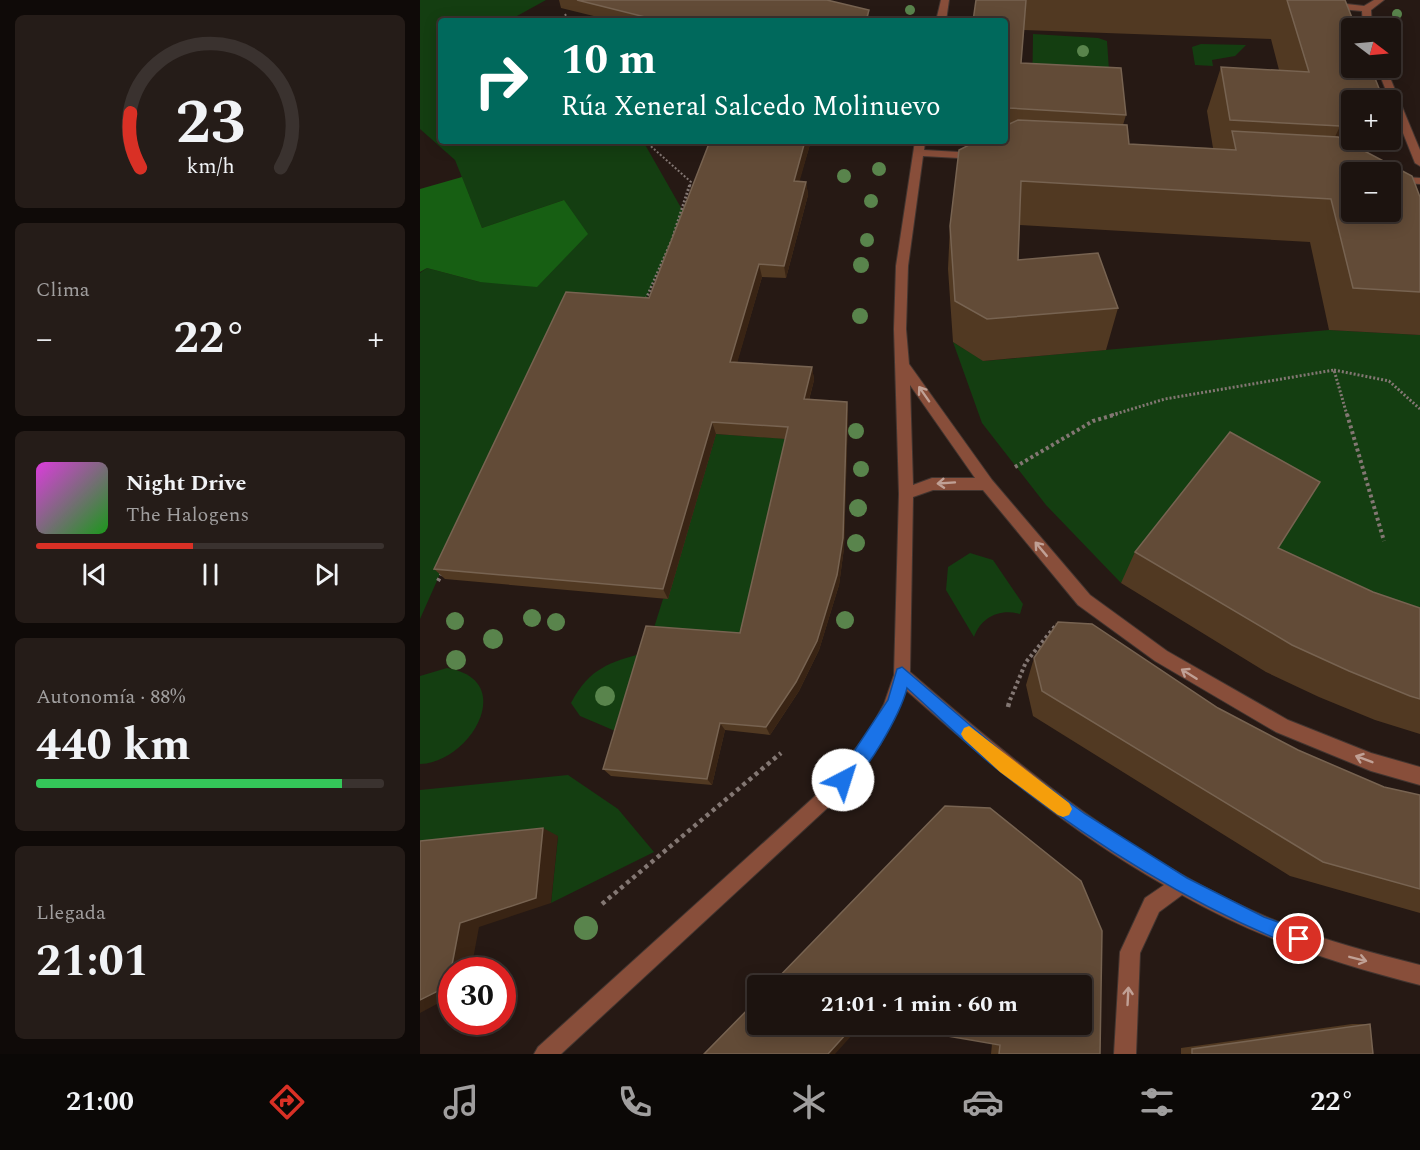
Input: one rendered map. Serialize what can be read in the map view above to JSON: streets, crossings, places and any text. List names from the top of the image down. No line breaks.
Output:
{"north":"right","page":{"map_buttons":["+","−"],"turn":["10 m","Rúa Xeneral Salcedo Molinuevo"],"tile":["Clima",["Autonomía · 88%","440 km"],["Llegada","21:01"]],"heat":["−","22°","+"],"song":["Night Drive","The Halogens"],"limit":"30","trip":"21:01 · 1 min · 60 m","tabs":["21:00","22°"],"gauge":["23","km/h"]}}
